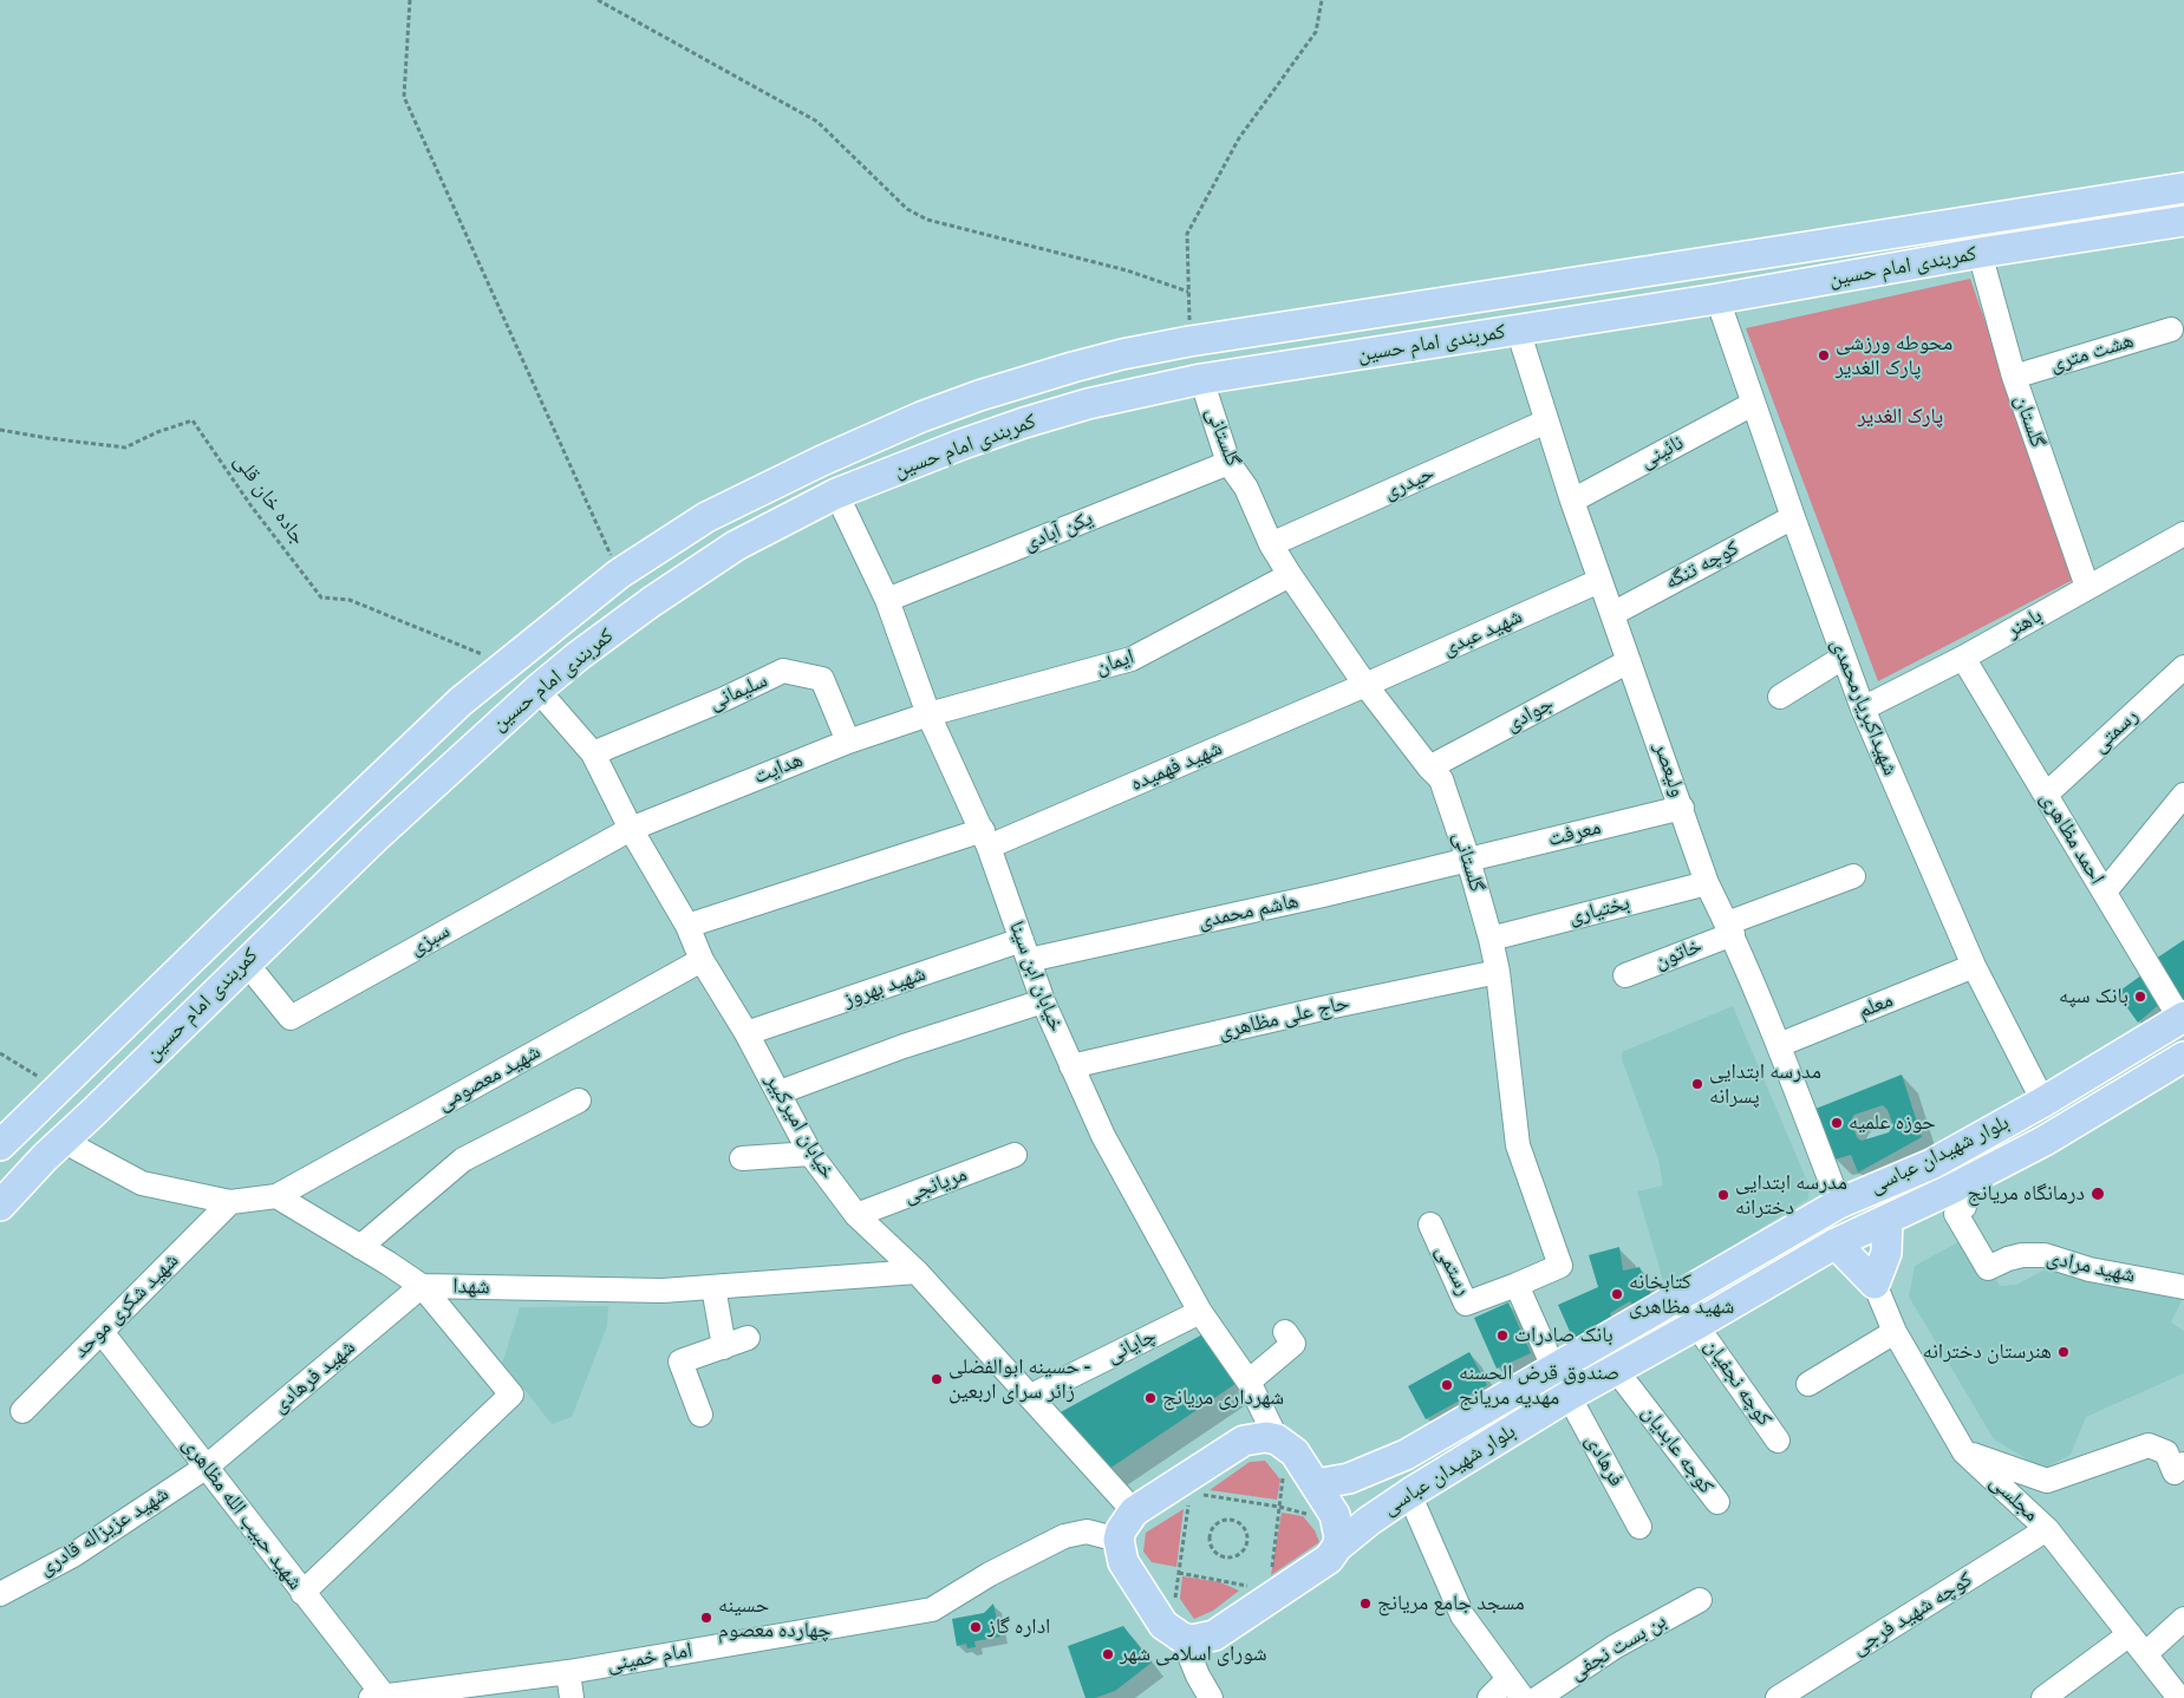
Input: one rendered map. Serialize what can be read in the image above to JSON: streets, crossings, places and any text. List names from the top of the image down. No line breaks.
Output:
{"streets":{"main road":["کمربندی امام حسین","بلوار شهیدان عباسی"],"street":["هشت متری","گلستان","گلستانی","نائینی","حیدری","یکن آبادی","کوچه تنگه","باهنر","شهید عبدی","ایمان","سلیمانی","شهیداکبریارمحمدی","جوادی","رسمتی","شهید فهمیده","هدایت","ولیعصر","معرفت","احمد مظاهری","بختیاری","هاشم محمدی","سبزی","خاتون","خیابان ابن سینا","شهید بهروز","معلم","حاج علی مظاهری","شهید معصومی","خیابان امیرکبیر","مریانجی","شهید مرادی","رستمی","شهدا","شهید شکری موحد","چایانی","شهید فرهادی","کوچه نجفیان","کوجه عابدیان","فرهادی","مجلسی","شهید حبیب الله مظاهری","شهید عزیزاله قادری","کوچه شهید فرجی","بن بست نجفی","امام خمینی"],"path":["جاده خان قلی"]},"crossings":[["کمربندی امام حسین","گلستان"],["کمربندی امام حسین","گلستانی"],["کمربندی امام حسین","جاده خان قلی"],["کمربندی امام حسین","شهیداکبریارمحمدی"],["کمربندی امام حسین","ولیعصر"],["کمربندی امام حسین","سبزی"],["کمربندی امام حسین","خیابان ابن سینا"],["کمربندی امام حسین","خیابان امیرکبیر"],["هشت متری","گلستان"],["گلستان","باهنر"],["گلستانی","حیدری"],["گلستانی","یکن آبادی"],["گلستانی","شهید عبدی"],["گلستانی","ایمان"],["گلستانی","جوادی"],["گلستانی","شهید فهمیده"],["گلستانی","معرفت"],["گلستانی","بختیاری"],["گلستانی","هاشم محمدی"],["گلستانی","حاج علی مظاهری"],["گلستانی","رستمی"],["نائینی","شهیداکبریارمحمدی"],["نائینی","ولیعصر"],["حیدری","ولیعصر"],["یکن آبادی","خیابان ابن سینا"],["کوچه تنگه","شهیداکبریارمحمدی"],["کوچه تنگه","ولیعصر"],["باهنر","شهیداکبریارمحمدی"],["باهنر","احمد مظاهری"],["شهید عبدی","شهید فهمیده"],["شهید عبدی","ولیعصر"],["ایمان","هدایت"],["ایمان","خیابان ابن سینا"],["سلیمانی","هدایت"],["سلیمانی","خیابان امیرکبیر"],["شهیداکبریارمحمدی","معلم"],["شهیداکبریارمحمدی","بلوار شهیدان عباسی"],["جوادی","ولیعصر"],["رسمتی","احمد مظاهری"],["شهید فهمیده","خیابان ابن سینا"],["شهید فهمیده","خیابان امیرکبیر"],["هدایت","سبزی"],["هدایت","خیابان ابن سینا"],["هدایت","خیابان امیرکبیر"],["ولیعصر","معرفت"],["ولیعصر","بختیاری"],["ولیعصر","خاتون"],["ولیعصر","معلم"],["ولیعصر","بلوار شهیدان عباسی"],["معرفت","هاشم محمدی"],["احمد مظاهری","بلوار شهیدان عباسی"],["هاشم محمدی","خیابان ابن سینا"],["هاشم محمدی","شهید بهروز"],["سبزی","خیابان امیرکبیر"],["خیابان ابن سینا","شهید بهروز"],["خیابان ابن سینا","حاج علی مظاهری"],["خیابان ابن سینا","چایانی"],["شهید بهروز","خیابان امیرکبیر"],["شهید معصومی","خیابان امیرکبیر"],["شهید معصومی","شهدا"],["خیابان امیرکبیر","مریانجی"],["خیابان امیرکبیر","شهدا"],["خیابان امیرکبیر","چایانی"],["بلوار شهیدان عباسی","شهید مرادی"],["بلوار شهیدان عباسی","کوچه نجفیان"],["بلوار شهیدان عباسی","کوجه عابدیان"],["بلوار شهیدان عباسی","فرهادی"],["شهدا","شهید فرهادی"],["شهید شکری موحد","شهید حبیب الله مظاهری"],["شهید فرهادی","شهید حبیب الله مظاهری"],["شهید فرهادی","شهید عزیزاله قادری"],["مجلسی","کوچه شهید فرجی"],["شهید حبیب الله مظاهری","شهید عزیزاله قادری"],["شهید حبیب الله مظاهری","امام خمینی"]],"parks":["پارک الغدیر"],"places":["محوطه ورزشی پارک الغدیر","بانک سپه","مدرسه ابتدایی پسرانه","حوزه علمیه","درمانگاه مریانج","مدرسه ابتدایی دخترانه","کتابخانه شهید مظاهری","بانک صادرات","هنرستان دخترانه","حسینه ابوالفضلی - زائر سرای اربعین","صندوق قرض الحسنه مهدیه مریانج","شهرداری مریانج","مسجد جامع مریانج","حسینه چهارده معصوم","اداره گاز","شورای اسلامی شهر"]}
